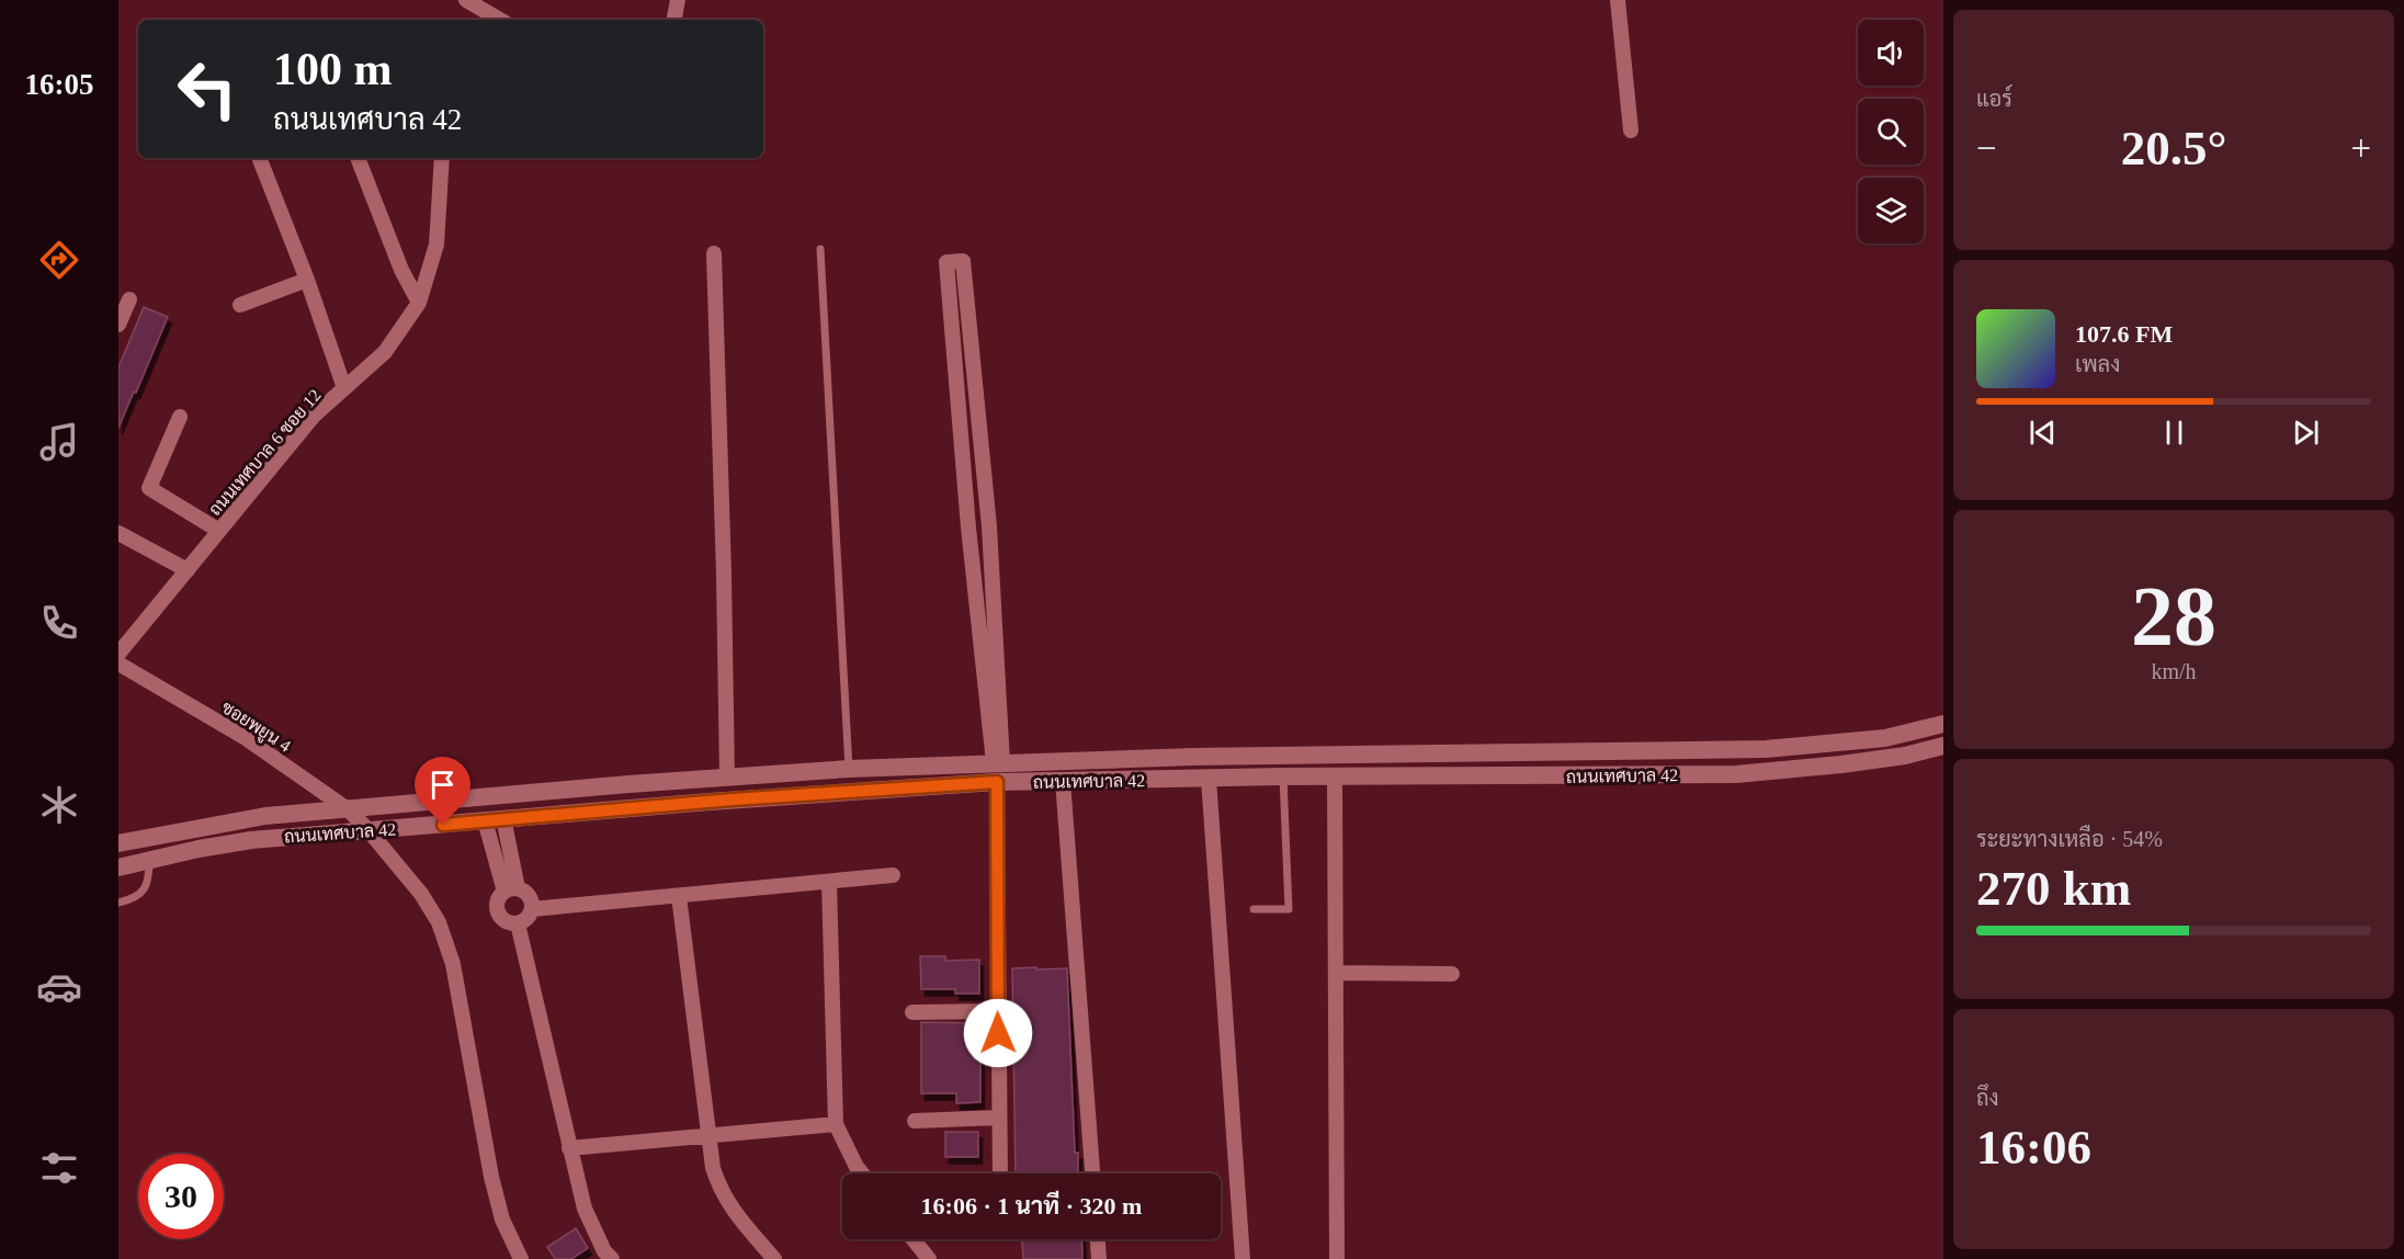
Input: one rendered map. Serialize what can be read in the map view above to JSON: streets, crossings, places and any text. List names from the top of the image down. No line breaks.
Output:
{"streets":{"street":["ถนนเทศบาล 6 ซอย 12","ซอยพยูน 4","ถนนเทศบาล 42"]},"crossings":[["ซอยพยูน 4","ถนนเทศบาล 42"]],"page":{"tabs":"16:05","tile":["แอร์",["28","km/h"],["ระยะทางเหลือ · 54%","270 km"],["ถึง","16:06"]],"turn":["100 m","ถนนเทศบาล 42"],"heat":["−","20.5°","+"],"song":["107.6 FM","เพลง"],"limit":"30","trip":"16:06 · 1 นาที · 320 m"}}
